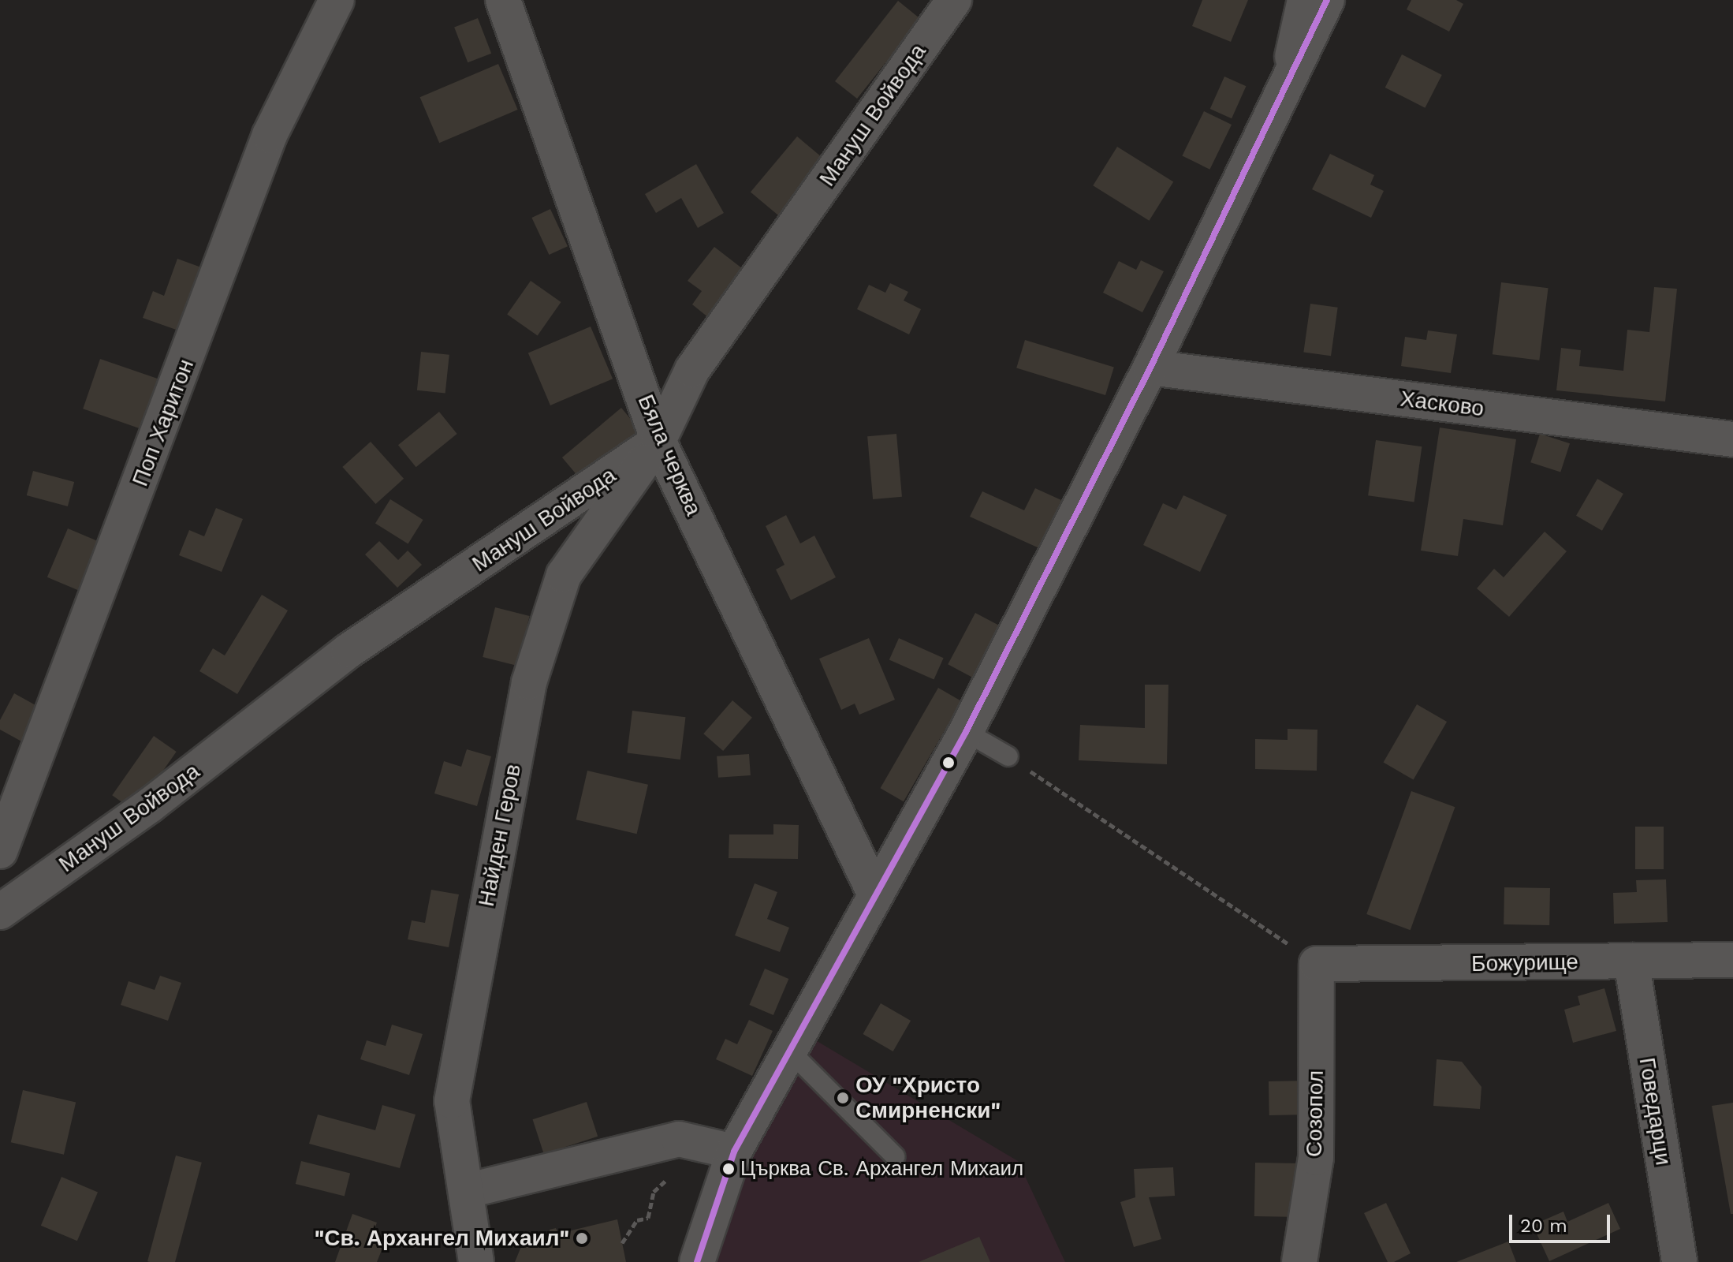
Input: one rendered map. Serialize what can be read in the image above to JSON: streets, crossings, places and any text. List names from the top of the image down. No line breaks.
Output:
{"streets":{"street":["Мануш Войвода","Хасково","Поп Харитон","Бяла черква","Найден Геров","Божурище","Говедарци","Созопол"]},"crossings":[["Мануш Войвода","Бяла черква"],["Мануш Войвода","Найден Геров"],["Бяла черква","Найден Геров"],["Божурище","Говедарци"],["Божурище","Созопол"]],"places":["ОУ \"Христо Смирненски\"","Църква Св. Архангел Михаил","\"Св. Архангел Михаил\""],"scale_bar":"20 m"}
